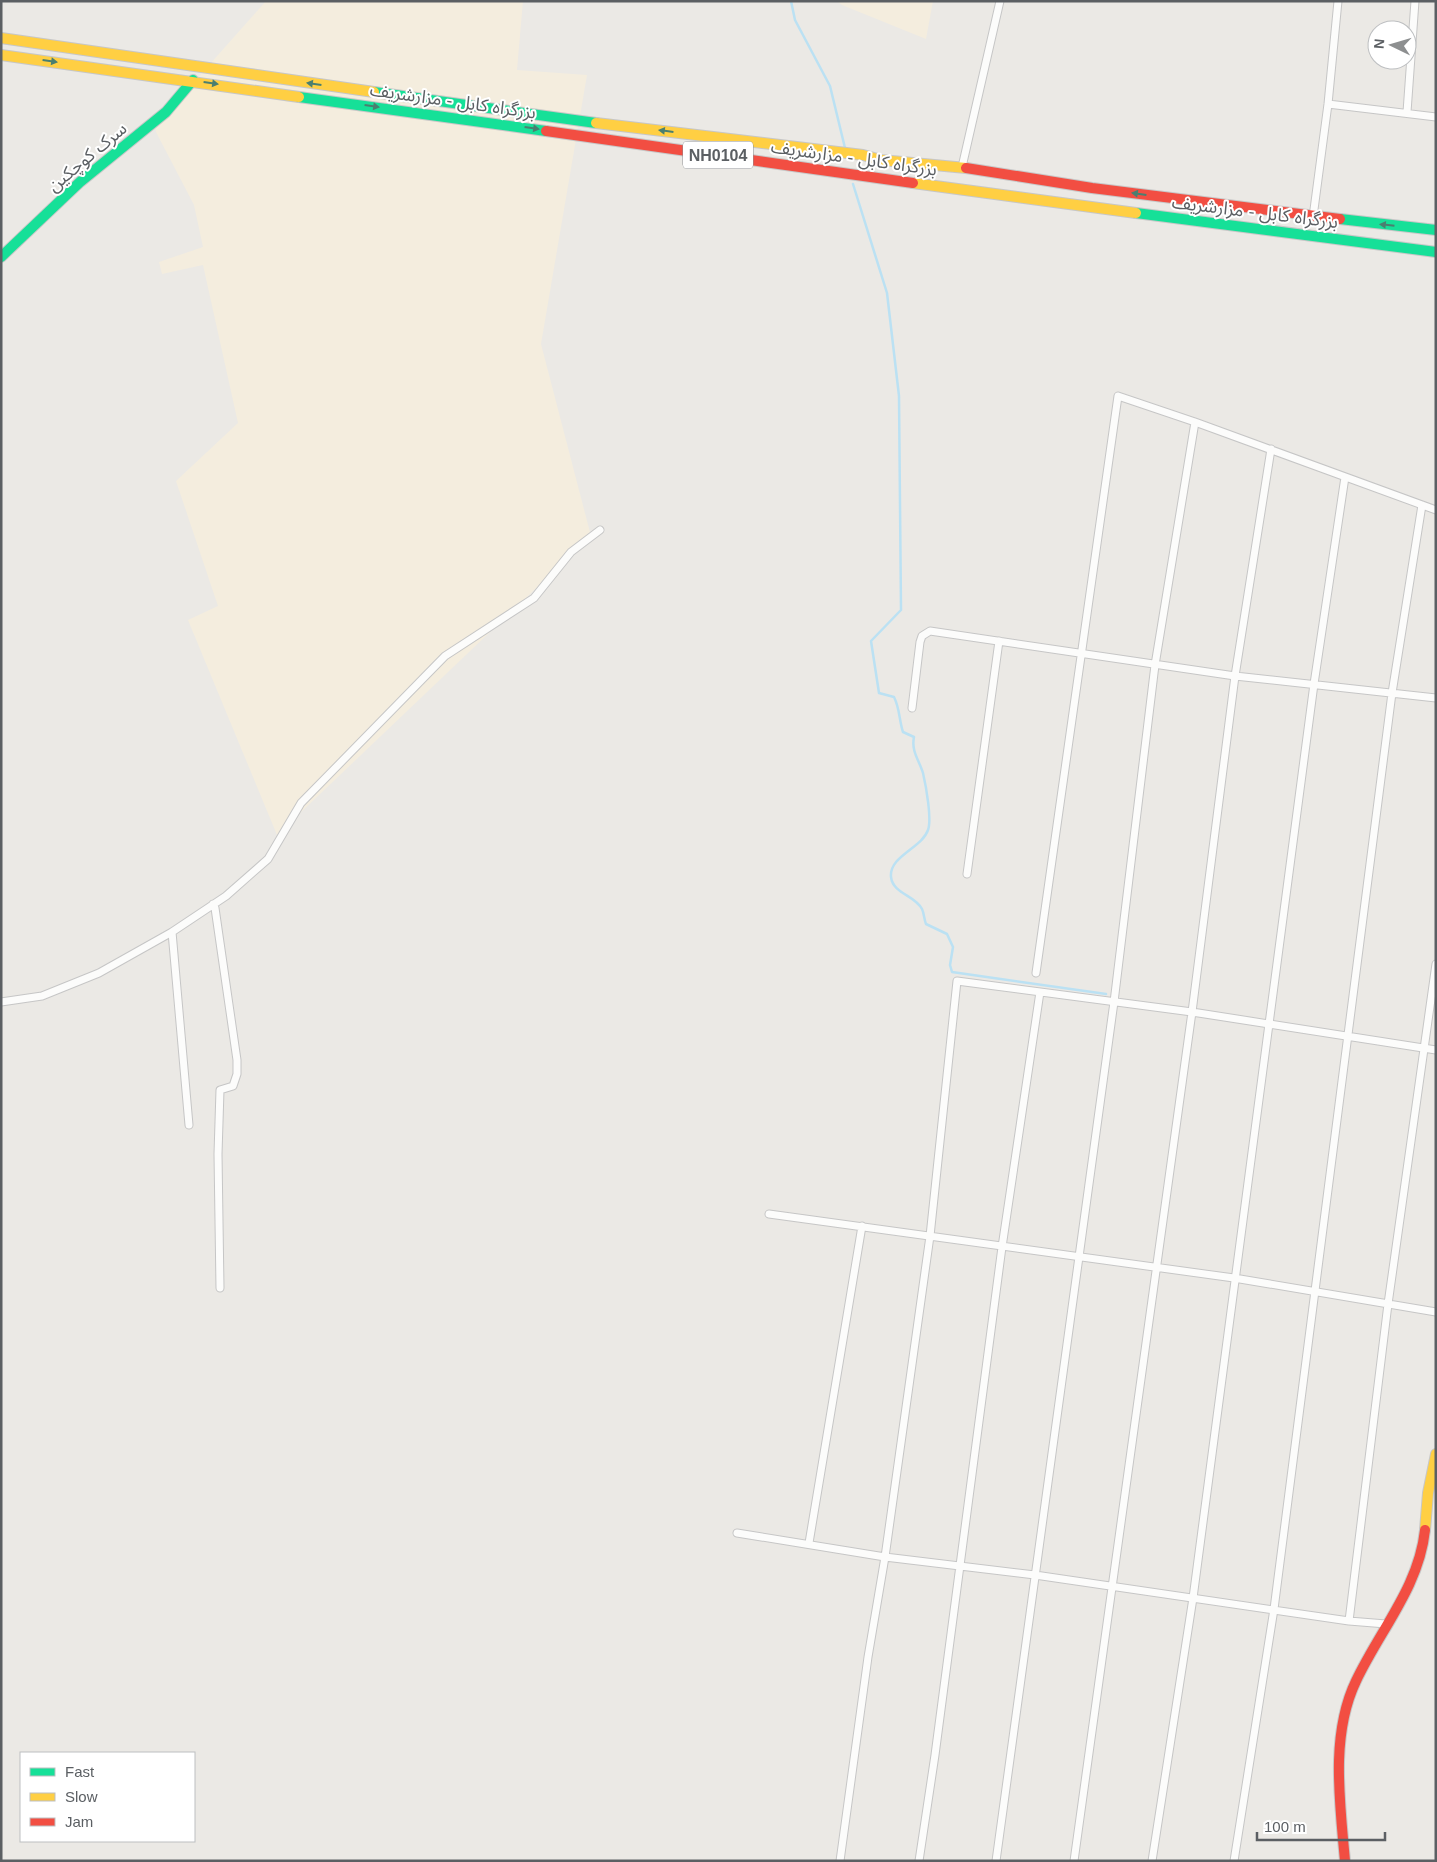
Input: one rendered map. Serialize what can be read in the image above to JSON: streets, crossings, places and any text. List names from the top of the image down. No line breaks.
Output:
{"streets":{"main road":["بزرگراه کابل - مزارشریف","NH0104","سرک کوچکین"]},"crossings":[["بزرگراه کابل - مزارشریف","سرک کوچکین"]],"legend":["Fast","Slow","Jam"],"scale_bar":"100 m","north":"left"}
